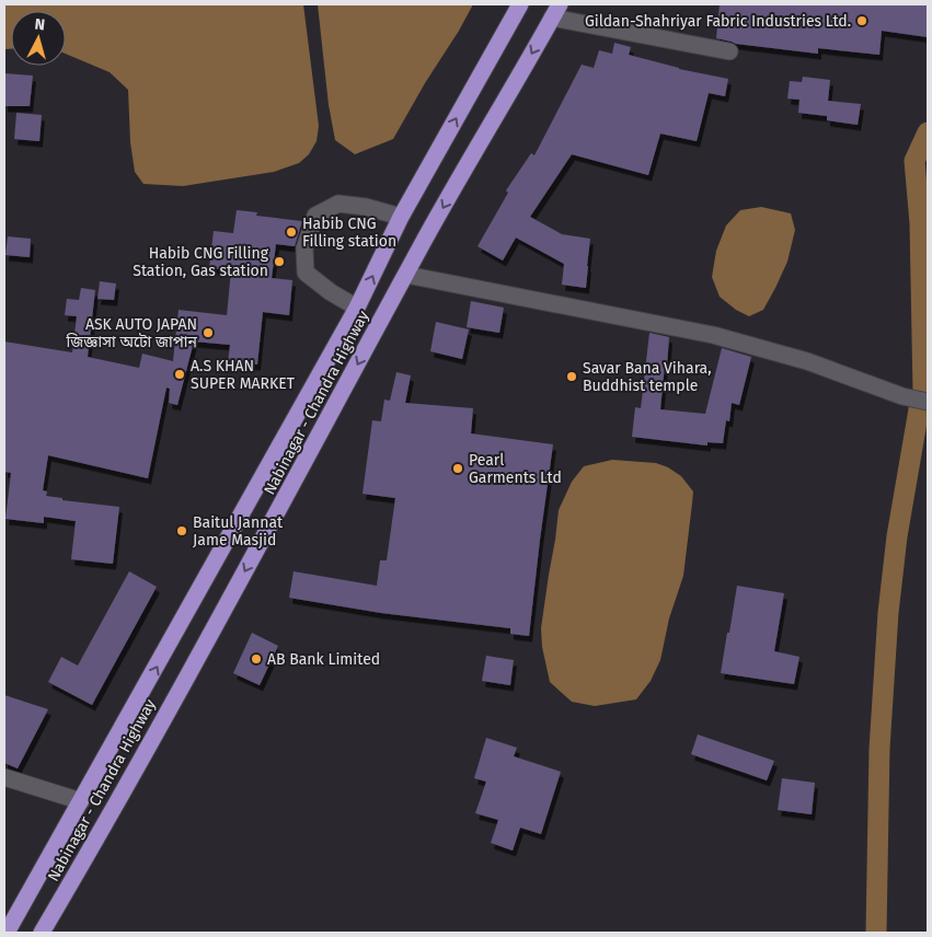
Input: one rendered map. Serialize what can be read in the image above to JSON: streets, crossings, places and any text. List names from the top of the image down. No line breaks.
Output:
{"streets":{"highway":["Nabinagar - Chandra Highway"]},"places":["Gildan-Shahriyar Fabric Industries Ltd.","Habib CNG Filling station","Habib CNG Filling Station, Gas station","ASK AUTO JAPAN জিজ্ঞাসা অটো জাপান","A.S KHAN SUPER MARKET","Savar Bana Vihara, Buddhist temple","Pearl Garments Ltd","Baitul Jannat Jame Masjid","AB Bank Limited"],"north":"top"}
